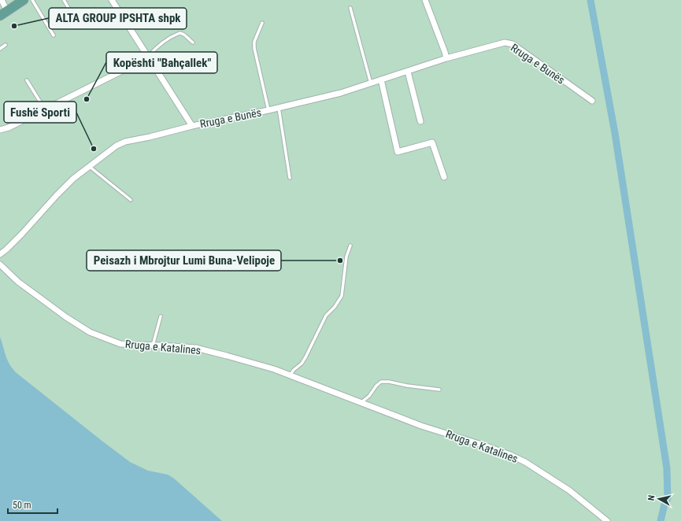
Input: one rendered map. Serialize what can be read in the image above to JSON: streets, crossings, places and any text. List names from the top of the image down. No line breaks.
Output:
{"streets":{"street":["Rruga e Bunës","Rruga e Katalines"]},"places":["ALTA GROUP IPSHTA shpk","Kopështi \"Bahçallek\"","Fushë Sporti","Peisazh i Mbrojtur Lumi Buna-Velipoje"],"scale_bar":"50 m","north":"left"}
